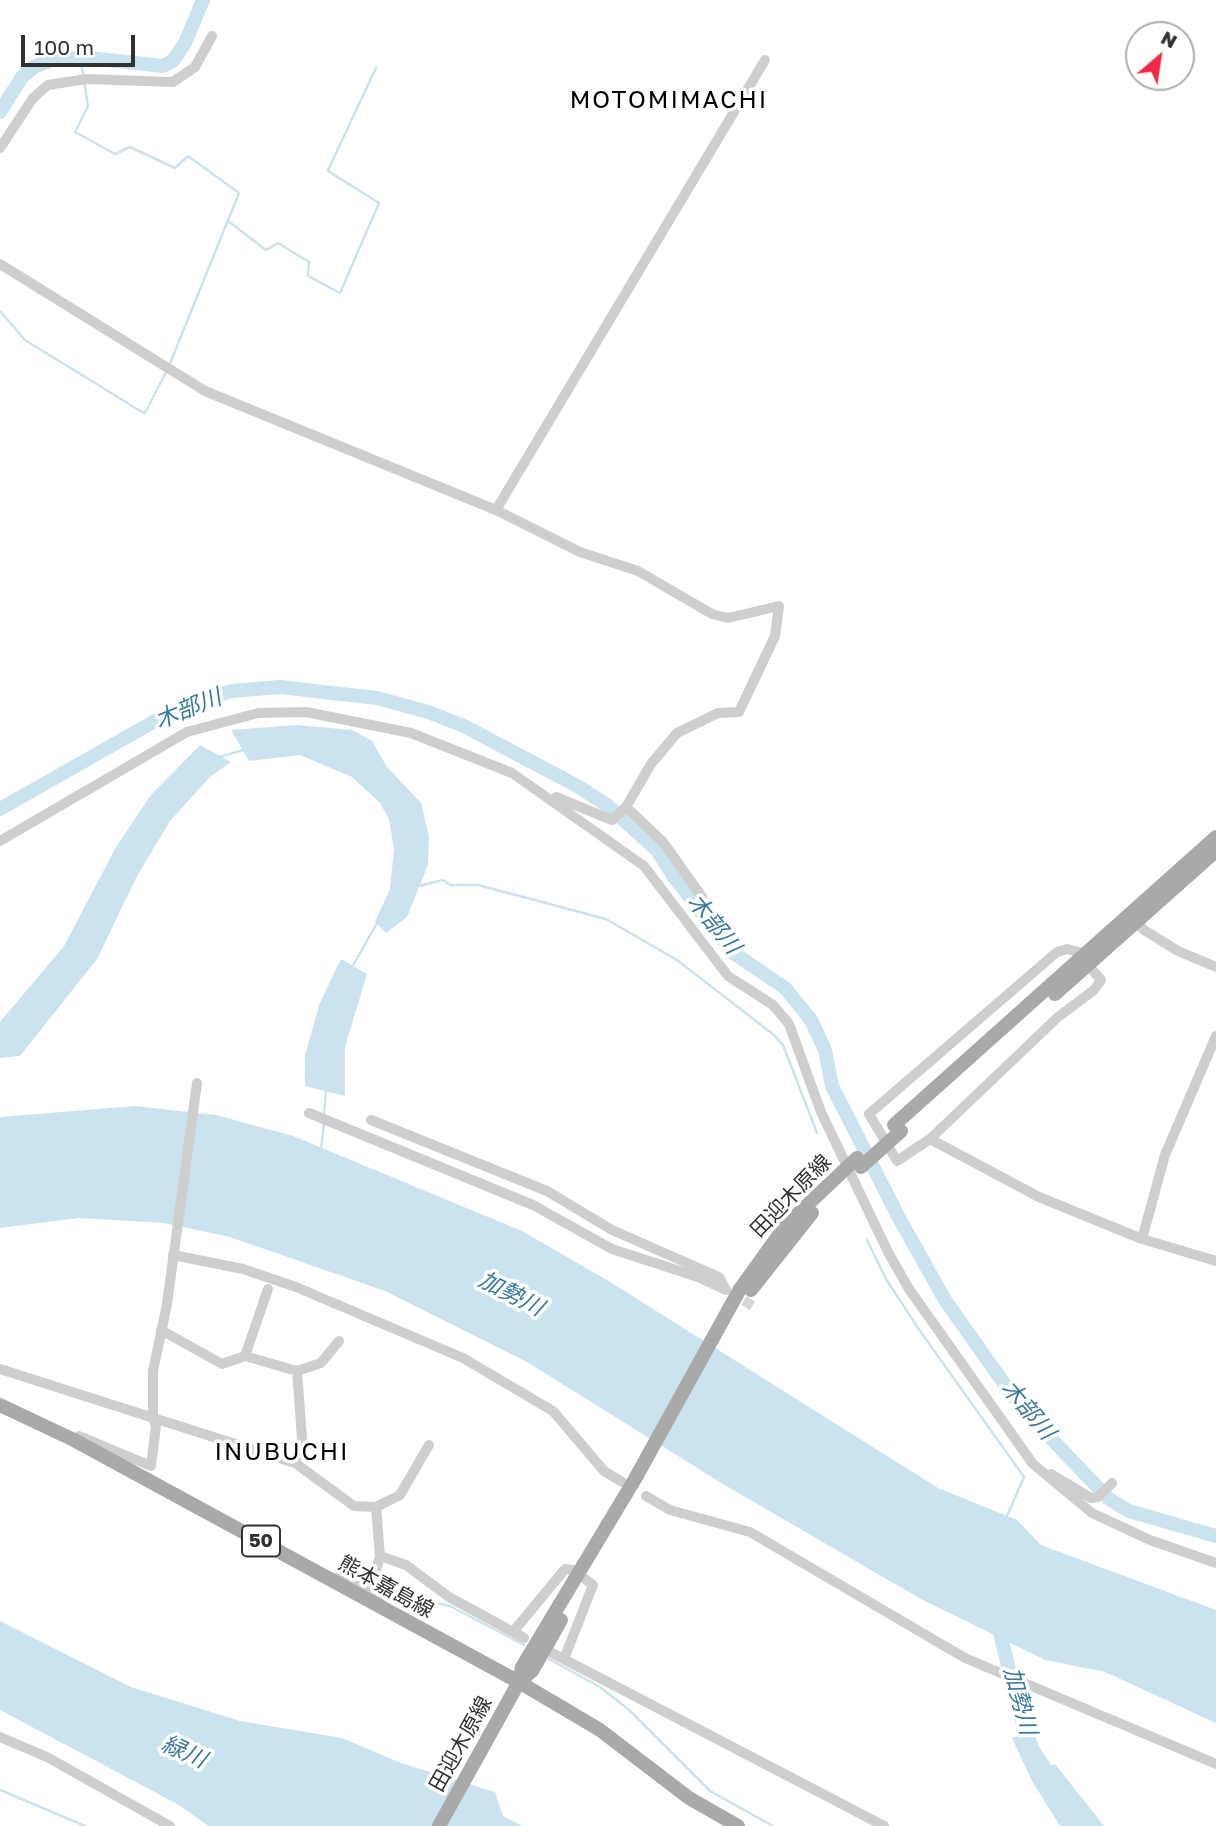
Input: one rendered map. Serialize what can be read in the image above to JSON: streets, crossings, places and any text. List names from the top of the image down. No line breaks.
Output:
{"streets":{"main road":["田迎木原線","50","熊本嘉島線"]},"crossings":[["田迎木原線","熊本嘉島線"]],"districts":["MOTOMIMACHI","INUBUCHI"],"water":["木部川","加勢川","緑川"],"scale_bar":"100 m","north":"top right"}
